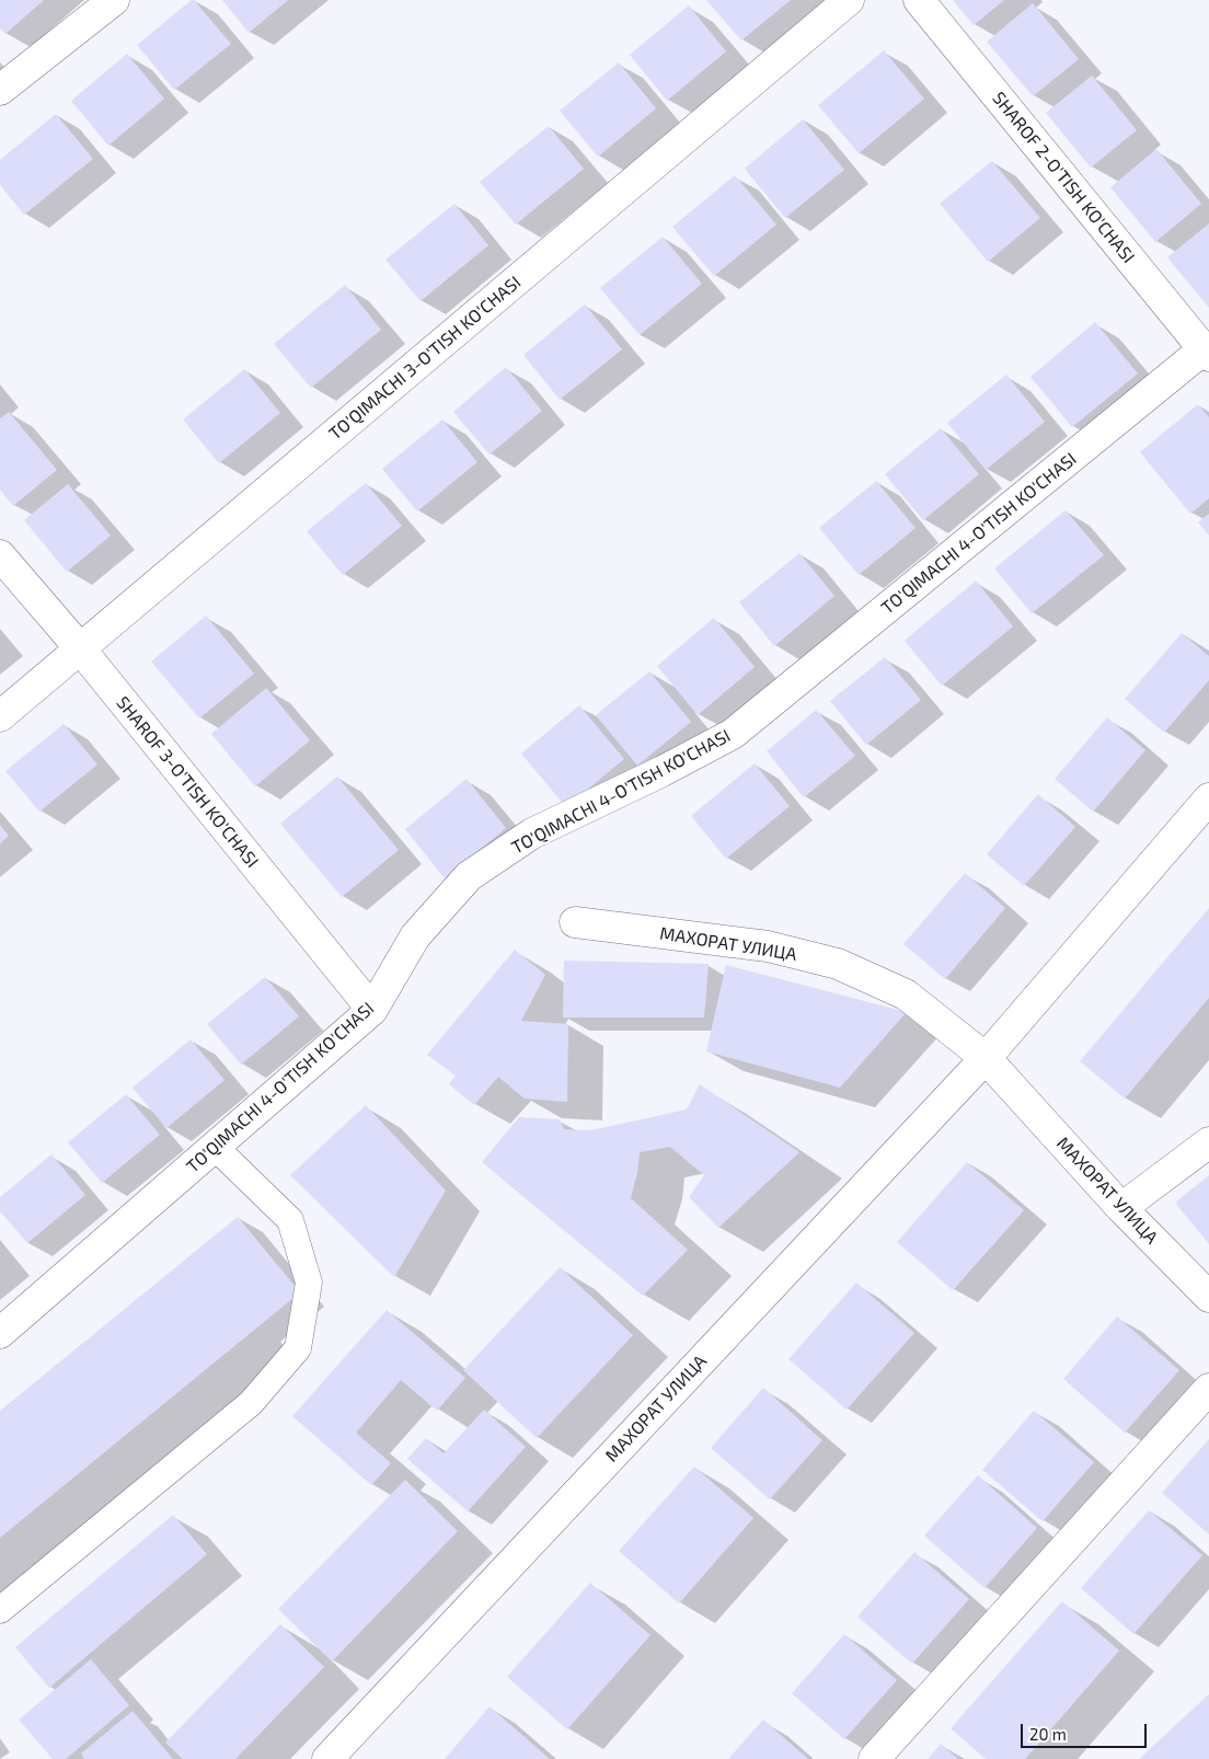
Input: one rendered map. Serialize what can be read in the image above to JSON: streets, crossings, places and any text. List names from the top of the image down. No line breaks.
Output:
{"streets":{"street":["SHAROF 2-O'TISH KO'CHASI","TO'QIMACHI 3-O'TISH KO'CHASI","TO'QIMACHI 4-O'TISH KO'CHASI","SHAROF 3-O'TISH KO'CHASI","МАХОРАТ УЛИЦА"]},"crossings":[["SHAROF 2-O'TISH KO'CHASI","TO'QIMACHI 4-O'TISH KO'CHASI"],["TO'QIMACHI 3-O'TISH KO'CHASI","SHAROF 3-O'TISH KO'CHASI"],["TO'QIMACHI 4-O'TISH KO'CHASI","SHAROF 3-O'TISH KO'CHASI"]],"scale_bar":"20 m"}
